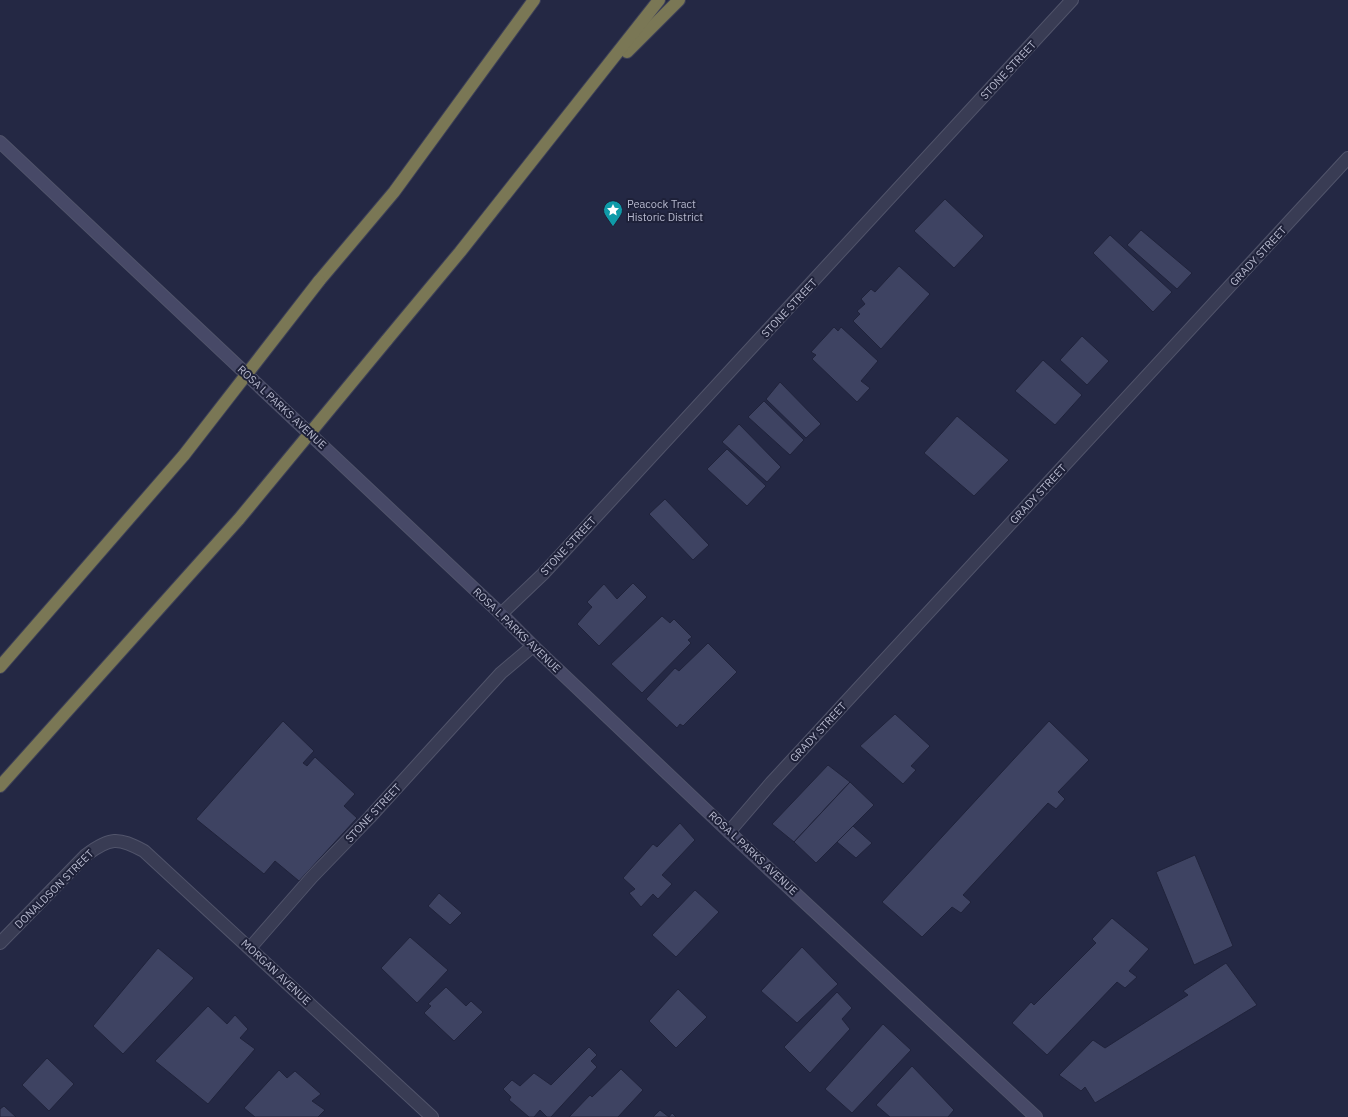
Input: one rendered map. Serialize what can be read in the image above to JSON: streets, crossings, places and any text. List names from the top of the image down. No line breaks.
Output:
{"streets":{"street":["STONE STREET","GRADY STREET","ROSA L PARKS AVENUE","DONALDSON STREET","MORGAN AVENUE"]},"crossings":[["STONE STREET","ROSA L PARKS AVENUE"],["STONE STREET","MORGAN AVENUE"],["GRADY STREET","ROSA L PARKS AVENUE"],["DONALDSON STREET","MORGAN AVENUE"]],"places":{"place":["Peacock Tract Historic District"]}}
